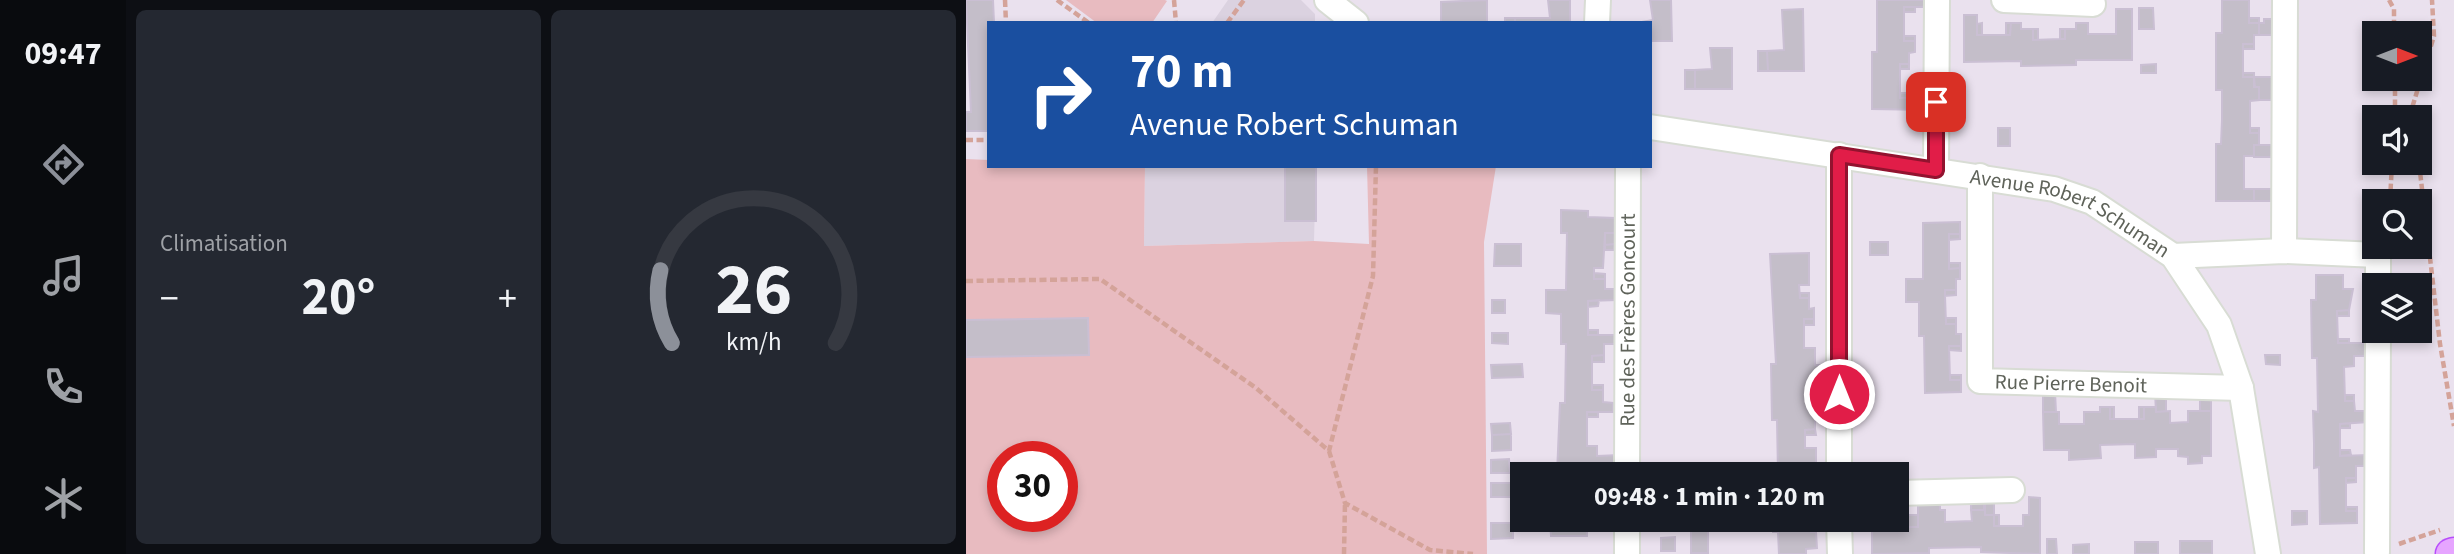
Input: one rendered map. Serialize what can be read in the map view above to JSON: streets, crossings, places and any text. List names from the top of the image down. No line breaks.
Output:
{"streets":{"street":["Avenue Robert Schuman","Rue des Frères Goncourt","Rue Pierre Benoit"]},"crossings":[["Avenue Robert Schuman","Rue Pierre Benoit"]],"north":"right","page":{"tabs":"09:47","tile":"Climatisation","turn":["70 m","Avenue Robert Schuman"],"heat":["−","20°","+"],"limit":"30","trip":"09:48 · 1 min · 120 m","gauge":["26","km/h"]}}
